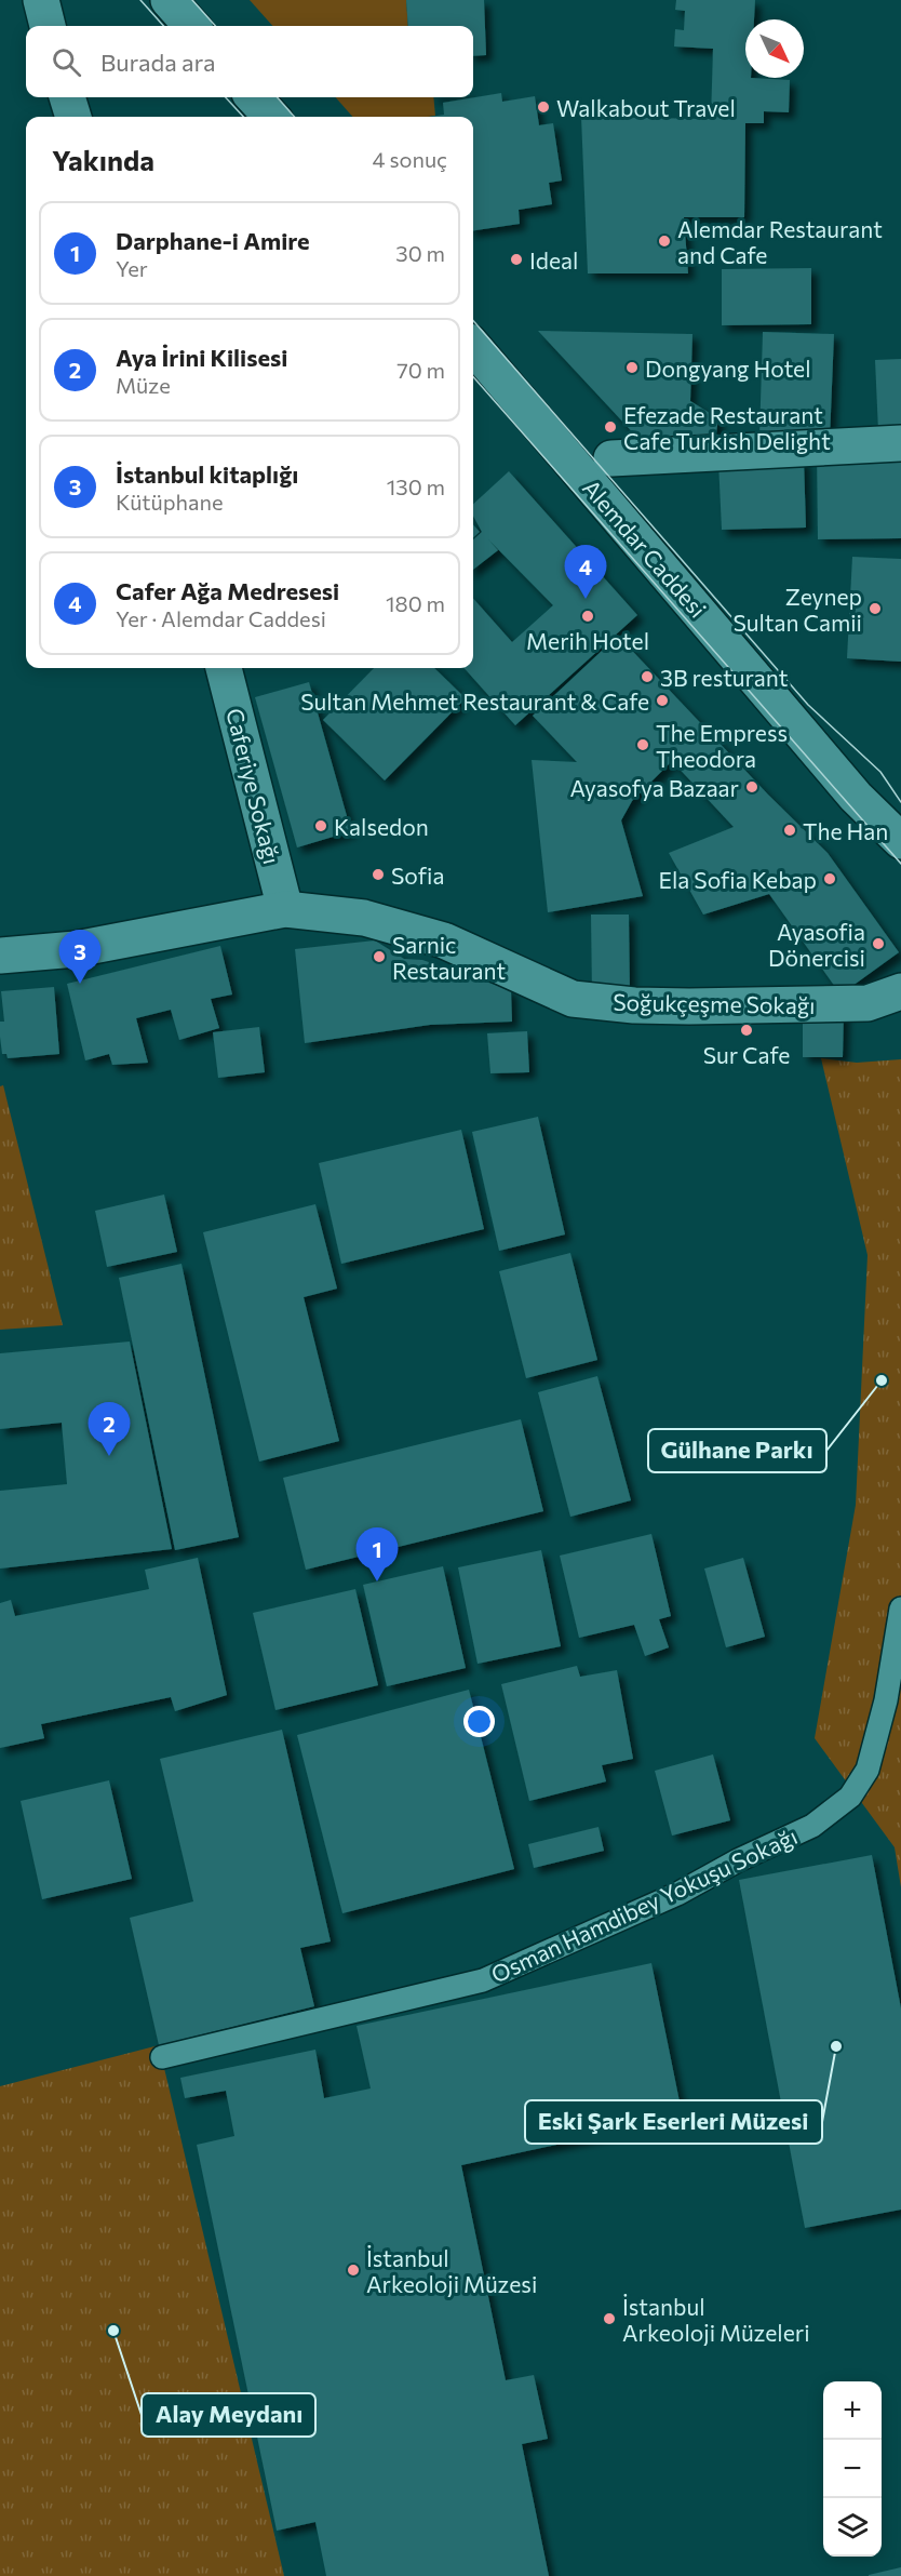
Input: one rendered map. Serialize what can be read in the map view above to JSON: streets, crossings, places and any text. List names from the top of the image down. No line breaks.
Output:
{"streets":{"street":["Alemdar Caddesi","Caferiye Sokağı","Soğukçeşme Sokağı"],"lane":["Osman Hamdibey Yokuşu Sokağı"]},"crossings":[["Caferiye Sokağı","Soğukçeşme Sokağı"]],"places":["Walkabout Travel","Alemdar Restaurant and Cafe","Ideal","Dongyang Hotel","Efezade Restaurant Cafe Turkish Delight","Zeynep Sultan Camii","Merih Hotel","3B resturant","Sultan Mehmet Restaurant & Cafe","The Empress Theodora","Ayasofya Bazaar","Kalsedon","The Han","Sofia","Ela Sofia Kebap","Ayasofia Dönercisi","Sarnic Restaurant","Sur Cafe","Gülhane Parkı","Eski Şark Eserleri Müzesi","İstanbul Arkeoloji Müzesi","İstanbul Arkeoloji Müzeleri","Alay Meydanı"],"north":"bottom right","page":{"search":"Burada ara","heading":["Yakında","4 sonuç"],"list":[{"mark":"1","name":"Darphane-i Amire","note":"Yer","value":"30 m"},{"mark":"2","name":"Aya İrini Kilisesi","note":"Müze","value":"70 m"},{"mark":"3","name":"İstanbul kitaplığı","note":"Kütüphane","value":"130 m"},{"mark":"4","name":"Cafer Ağa Medresesi","note":"Yer · Alemdar Caddesi","value":"180 m"}],"pins":["4","3","2","1"],"map_buttons":["+","−"]}}
